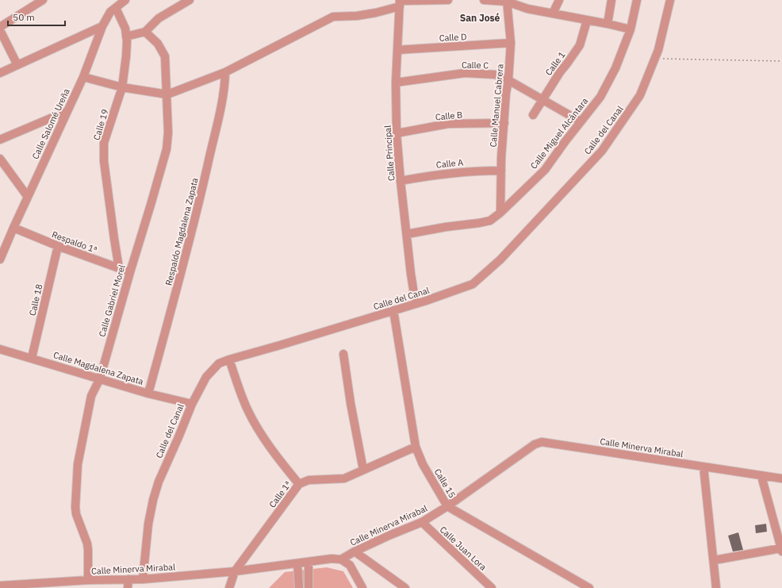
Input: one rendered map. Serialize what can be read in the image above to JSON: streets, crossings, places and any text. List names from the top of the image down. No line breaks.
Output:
{"streets":{"street":["Calle D","Calle 1","Calle C","Calle Manuel Cabrera","Calle B","Calle Salomé Ureña","Calle 19","Calle del Canal","Calle Miguel Alcántara","Calle Principal","Calle A","Respaldo Magdalena Zapata","Respaldo 1ª","Calle 18","Calle Gabriel Morel","Calle Magdalena Zapata","Calle Minerva Mirabal","Calle 15","Calle 1ª","Calle Juan Lora"]},"crossings":[["Calle D","Calle Manuel Cabrera"],["Calle D","Calle Principal"],["Calle 1","Calle C"],["Calle C","Calle Manuel Cabrera"],["Calle C","Calle Miguel Alcántara"],["Calle C","Calle Principal"],["Calle Manuel Cabrera","Calle B"],["Calle Manuel Cabrera","Calle Miguel Alcántara"],["Calle Manuel Cabrera","Calle A"],["Calle B","Calle Principal"],["Calle Salomé Ureña","Calle 19"],["Calle Salomé Ureña","Respaldo 1ª"],["Calle 19","Respaldo 1ª"],["Calle del Canal","Calle Principal"],["Calle del Canal","Calle Magdalena Zapata"],["Calle del Canal","Calle Minerva Mirabal"],["Calle del Canal","Calle 15"],["Calle Miguel Alcántara","Calle Principal"],["Calle Principal","Calle A"],["Respaldo Magdalena Zapata","Calle Magdalena Zapata"],["Respaldo 1ª","Calle 18"],["Respaldo 1ª","Calle Gabriel Morel"],["Calle 18","Calle Magdalena Zapata"],["Calle Gabriel Morel","Calle Magdalena Zapata"],["Calle Gabriel Morel","Calle Minerva Mirabal"],["Calle Minerva Mirabal","Calle 15"],["Calle Minerva Mirabal","Calle 1ª"],["Calle Minerva Mirabal","Calle Juan Lora"],["Calle 15","Calle 1ª"]],"districts":["San José"],"scale_bar":"50 m"}
